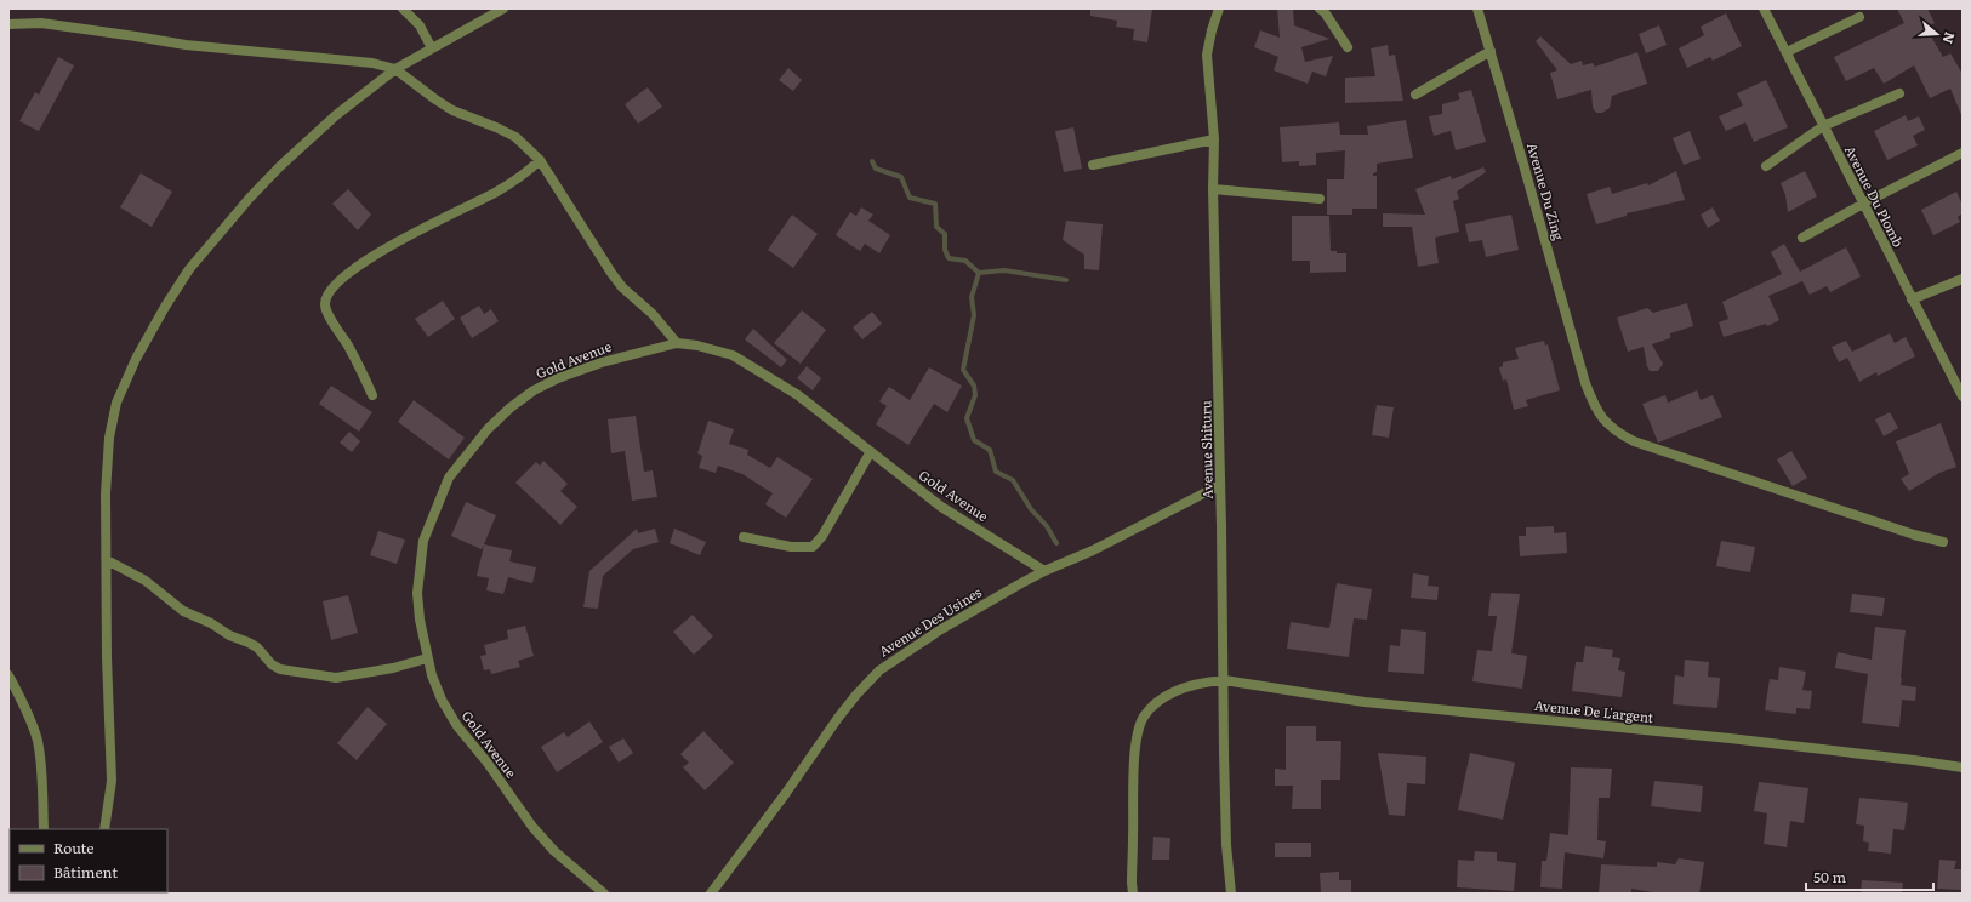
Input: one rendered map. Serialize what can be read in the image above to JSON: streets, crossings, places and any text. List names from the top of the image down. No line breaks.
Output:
{"streets":{"street":["Avenue Du Zing","Avenue Du Plomb","Gold Avenue","Avenue Shituru","Avenue Des Usines","Avenue De L'argent"]},"crossings":[["Gold Avenue","Avenue Des Usines"],["Avenue Shituru","Avenue Des Usines"],["Avenue Shituru","Avenue De L'argent"]],"legend":["Route","Bâtiment"],"scale_bar":"50 m","north":"right"}
